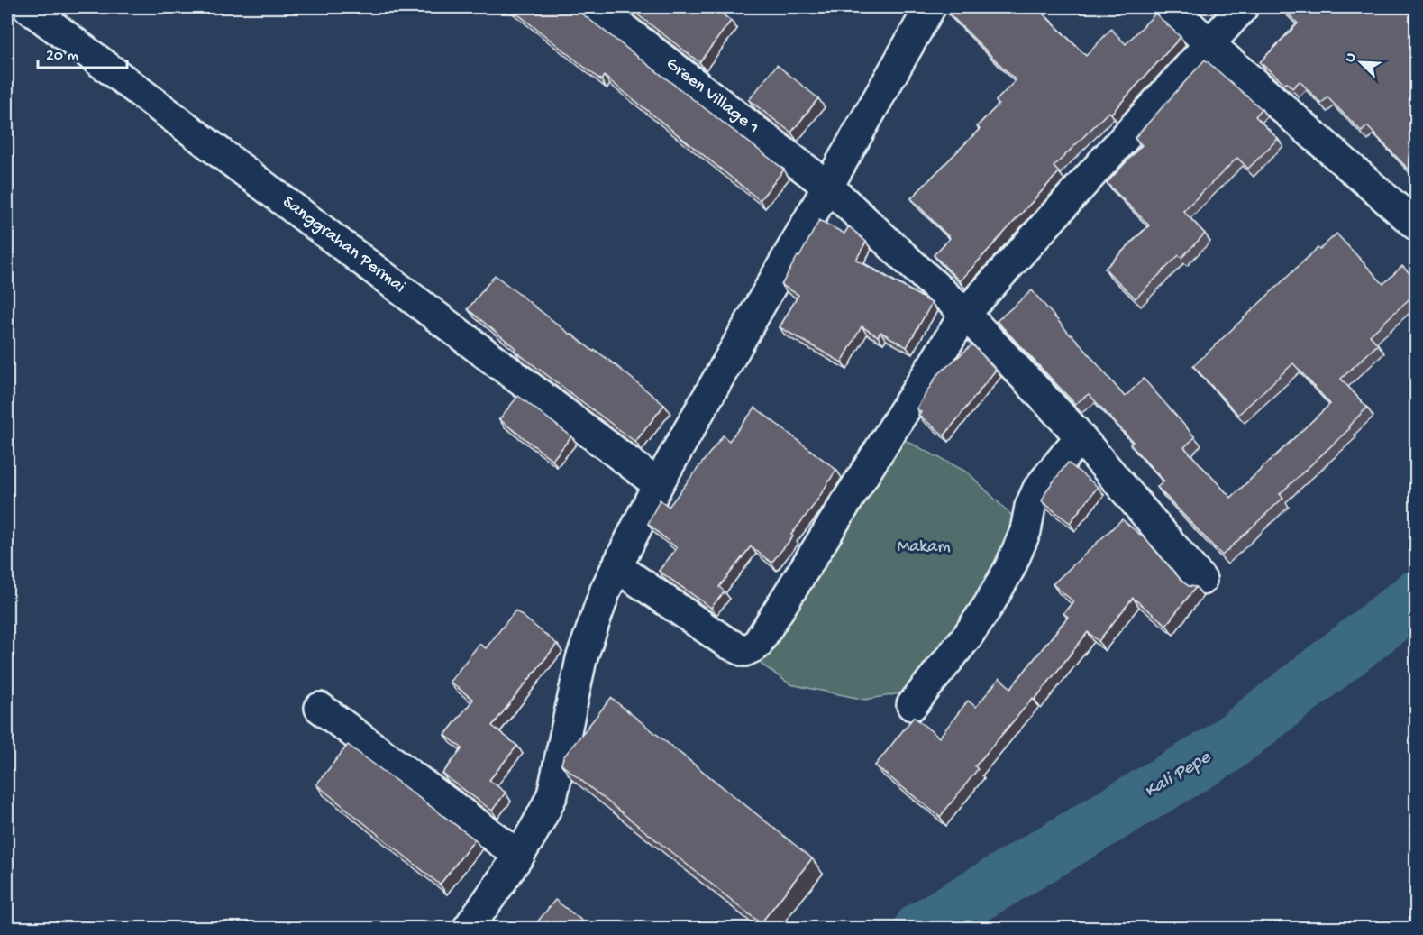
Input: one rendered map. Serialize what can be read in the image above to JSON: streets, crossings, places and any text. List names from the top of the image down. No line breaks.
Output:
{"streets":{"street":["Green Village 1","Sanggrahan Permai"]},"water":["Kali Pepe"],"parks":["Makam"],"scale_bar":"20 m","north":"top left"}
